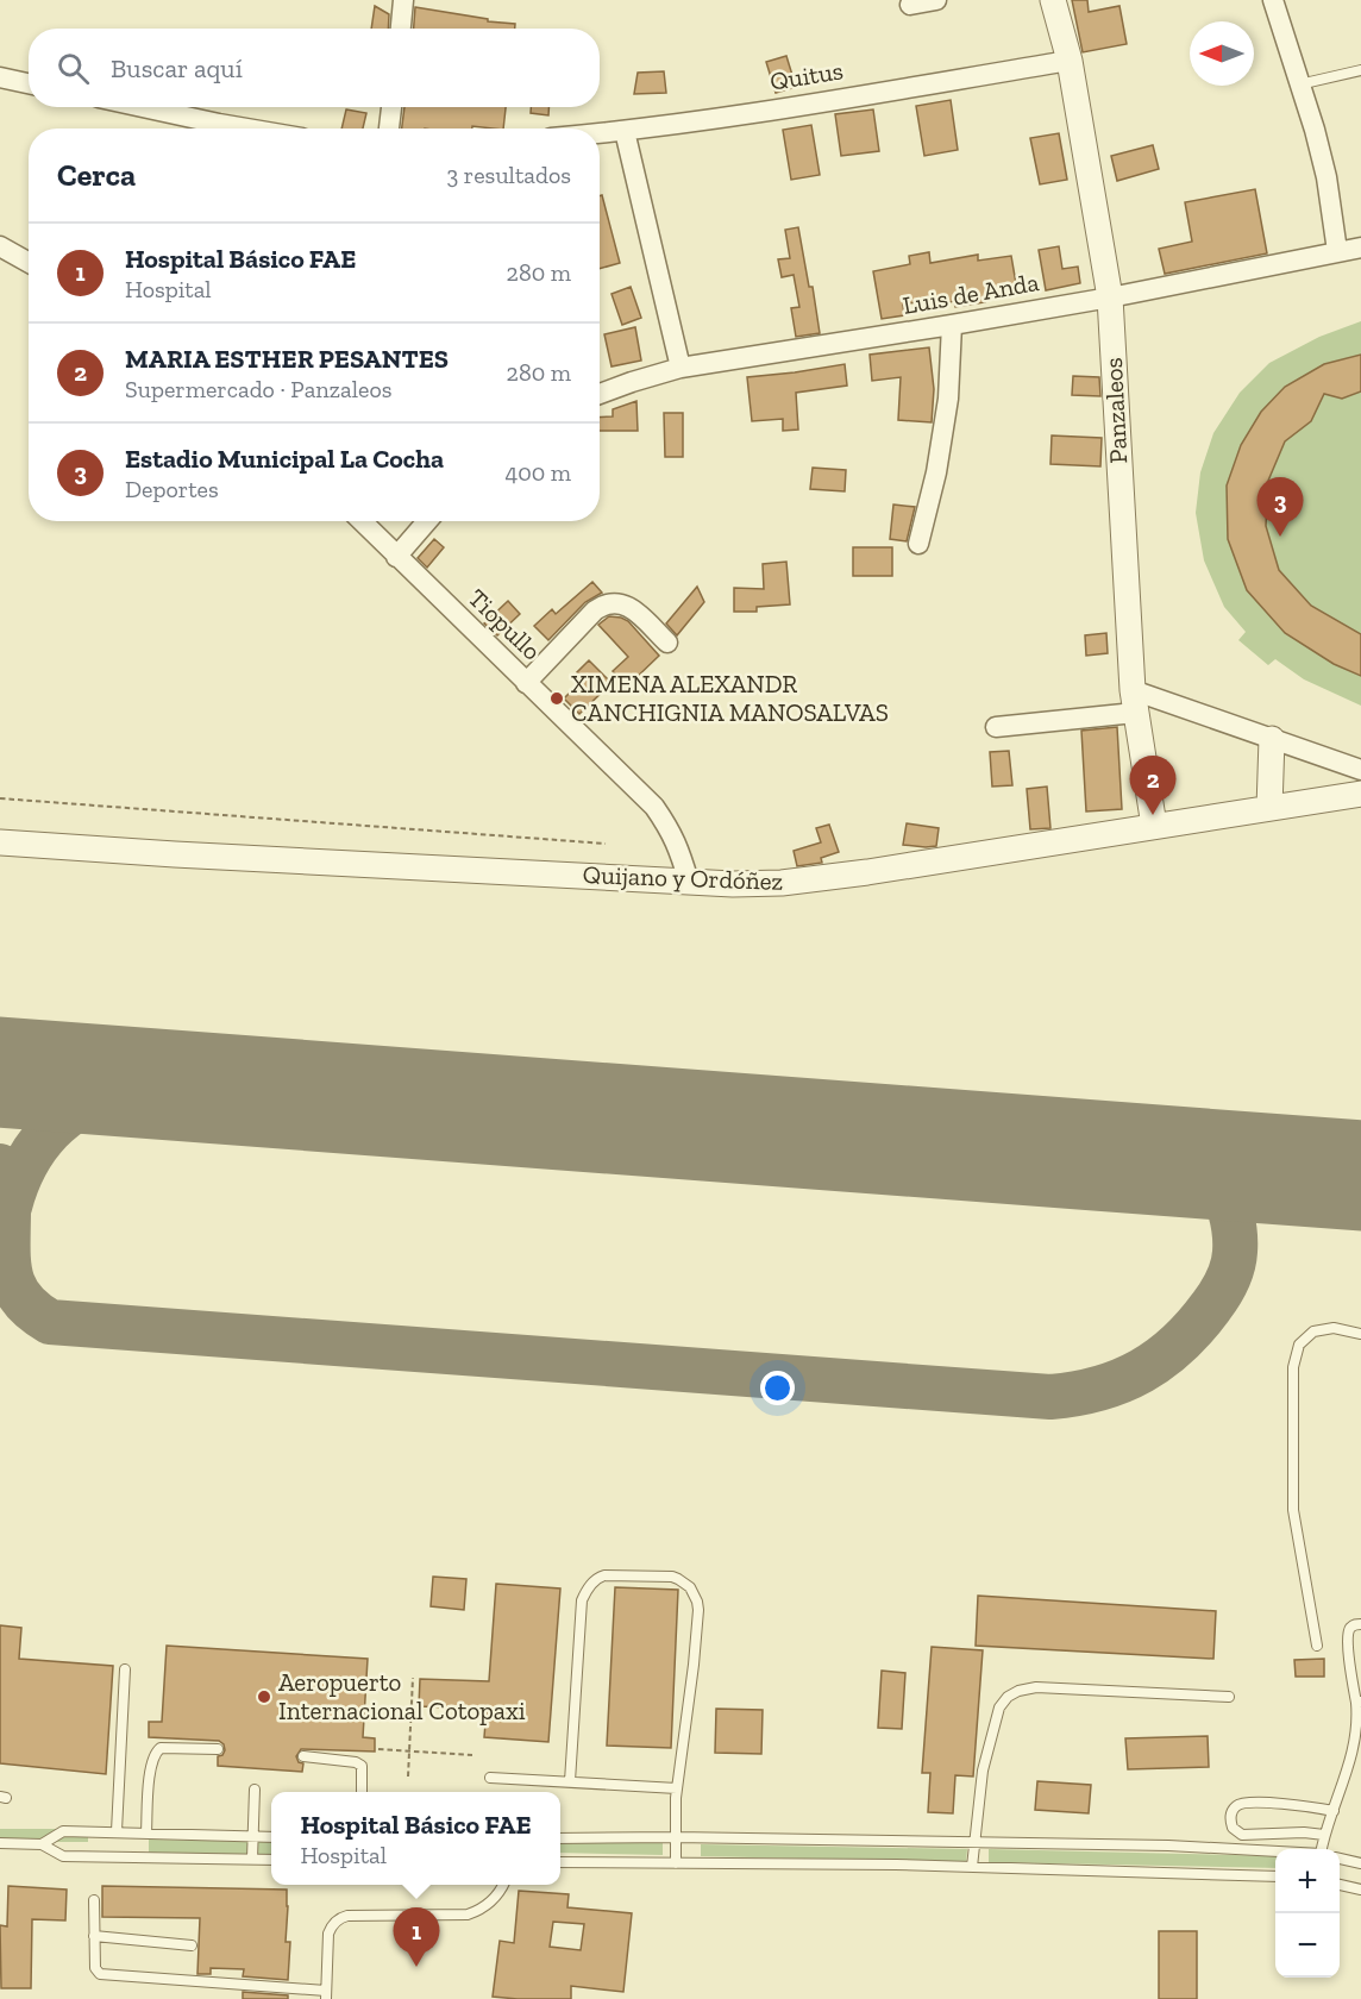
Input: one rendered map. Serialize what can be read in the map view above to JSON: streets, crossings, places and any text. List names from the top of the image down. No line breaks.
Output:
{"streets":{"street":["Quitus","Luis de Anda","Panzaleos","Tiopullo","Quijano y Ordóñez"]},"crossings":[["Quitus","Panzaleos"],["Luis de Anda","Panzaleos"],["Panzaleos","Quijano y Ordóñez"],["Tiopullo","Quijano y Ordóñez"]],"places":["XIMENA ALEXANDR CANCHIGNIA MANOSALVAS","Aeropuerto Internacional Cotopaxi"],"north":"left","page":{"search":"Buscar aquí","heading":["Cerca","3 resultados"],"list":[{"mark":"1","name":"Hospital Básico FAE","note":"Hospital","value":"280 m"},{"mark":"2","name":"MARIA ESTHER PESANTES","note":"Supermercado · Panzaleos","value":"280 m"},{"mark":"3","name":"Estadio Municipal La Cocha","note":"Deportes","value":"400 m"}],"pins":["3","2","1"],"popup":["Hospital Básico FAE","Hospital"],"map_buttons":["+","−"]}}
